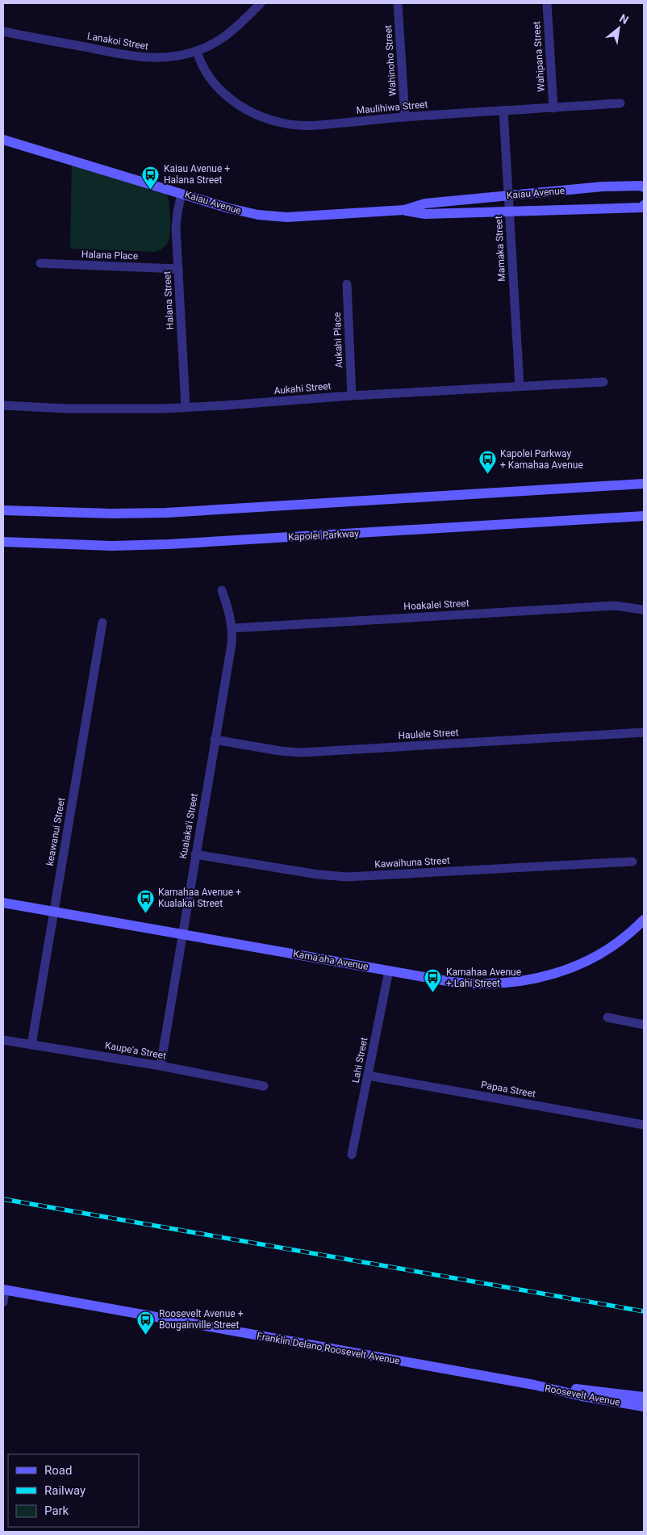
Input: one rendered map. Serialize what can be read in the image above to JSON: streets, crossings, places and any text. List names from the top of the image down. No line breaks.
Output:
{"streets":{"main road":["Kaiau Avenue","Kapolei Parkway","Kama'aha Avenue","Franklin Delano Roosevelt Avenue","Roosevelt Avenue"],"street":["Lanakoi Street","Wahipana Street","Wahinoho Street","Maulihiwa Street","Mamaka Street","Halana Place","Halana Street","Aukahi Place","Aukahi Street","Hoakalei Street","Haulele Street","Kualaka'i Street","keawanui Street","Kawaihuna Street","Kaupe'a Street","Lahi Street","Papaa Street"]},"crossings":[["Lanakoi Street","Maulihiwa Street"],["Wahipana Street","Maulihiwa Street"],["Wahinoho Street","Maulihiwa Street"],["Maulihiwa Street","Mamaka Street"],["Kaiau Avenue","Mamaka Street"],["Kaiau Avenue","Halana Street"],["Mamaka Street","Aukahi Street"],["Halana Place","Halana Street"],["Halana Street","Aukahi Street"],["Aukahi Place","Aukahi Street"],["Hoakalei Street","Kualaka'i Street"],["Haulele Street","Kualaka'i Street"],["Kualaka'i Street","Kawaihuna Street"],["Kualaka'i Street","Kama'aha Avenue"],["Kualaka'i Street","Kaupe'a Street"],["keawanui Street","Kama'aha Avenue"],["keawanui Street","Kaupe'a Street"],["Kama'aha Avenue","Lahi Street"],["Lahi Street","Papaa Street"],["Franklin Delano Roosevelt Avenue","Roosevelt Avenue"]],"places":{"bus stop":["Kaiau Avenue + Halana Street","Kapolei Parkway + Kamahaa Avenue","Kamahaa Avenue + Kualakai Street","Kamahaa Avenue + Lahi Street","Roosevelt Avenue + Bougainville Street"]},"legend":["Road","Railway","Park"],"north":"top right"}
